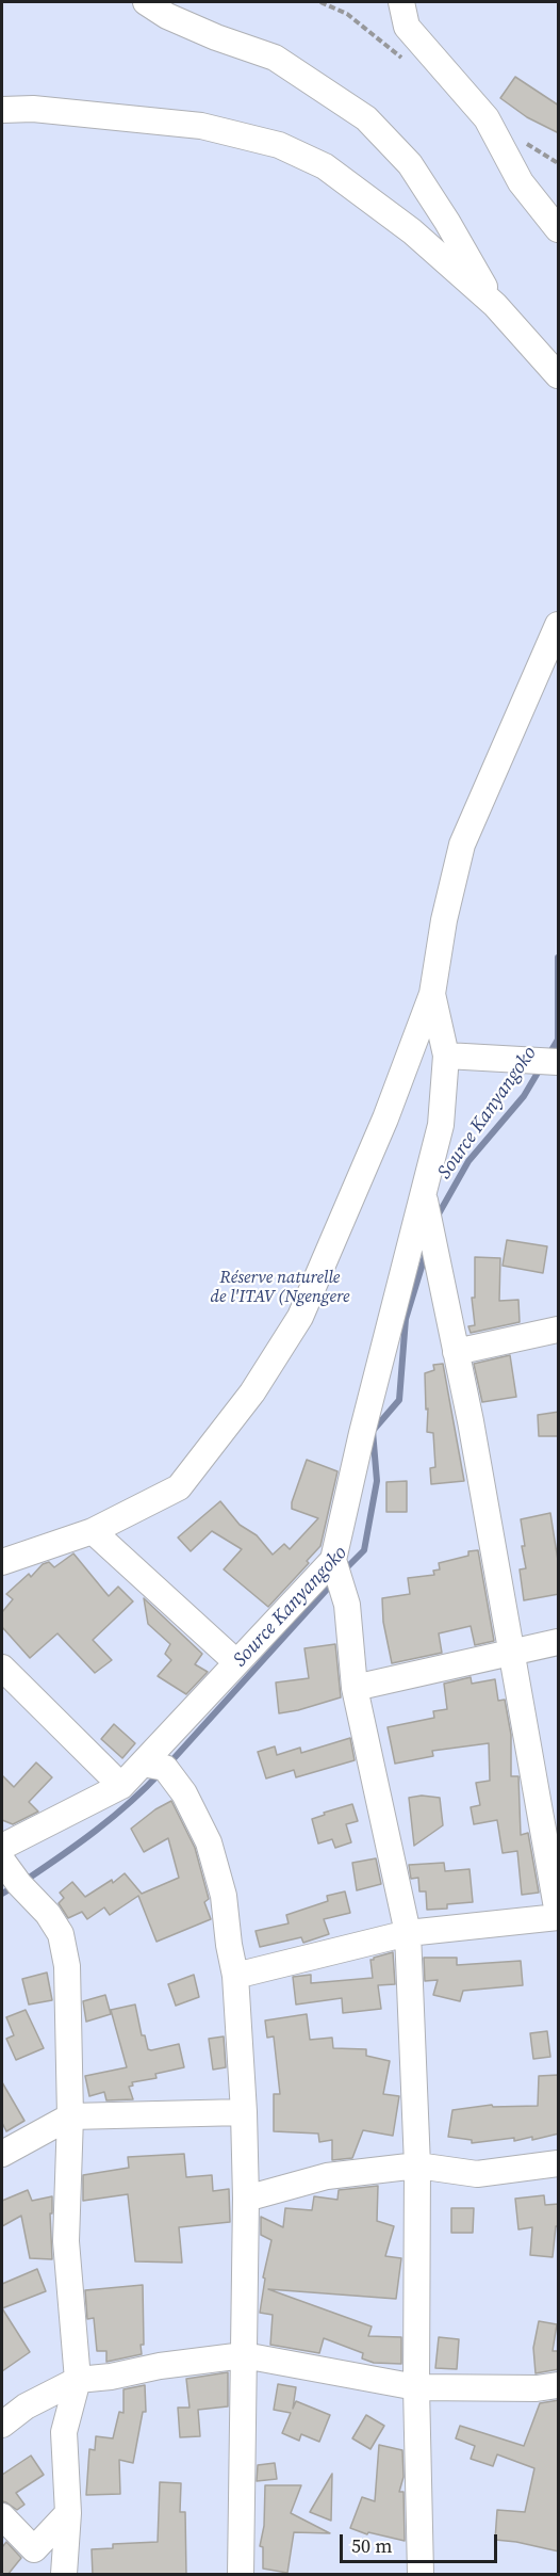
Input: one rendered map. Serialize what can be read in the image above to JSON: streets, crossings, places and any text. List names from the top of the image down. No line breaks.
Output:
{"water":["Source Kanyangoko"],"parks":["Réserve naturelle de l'ITAV (Ngengere"],"scale_bar":"50 m"}
